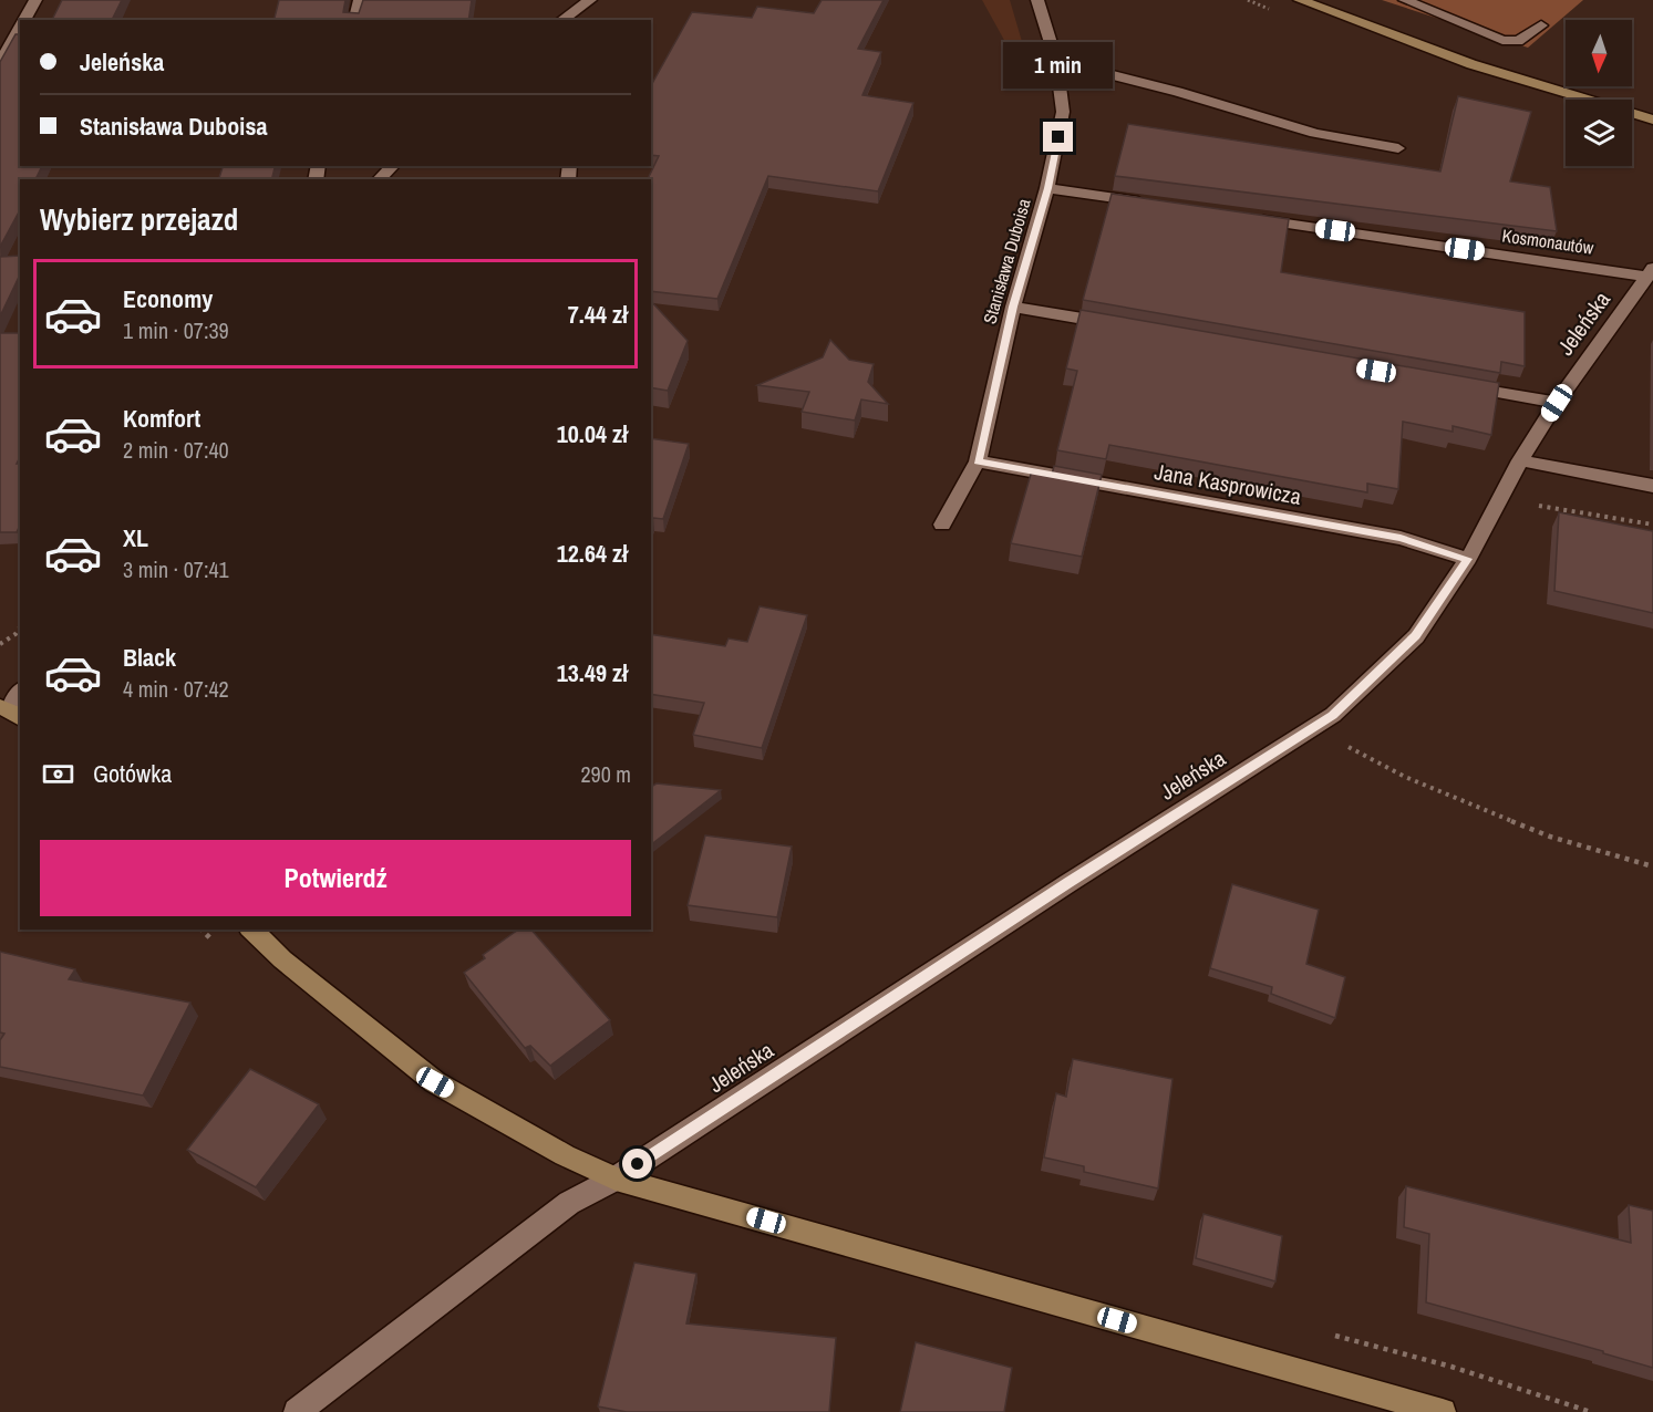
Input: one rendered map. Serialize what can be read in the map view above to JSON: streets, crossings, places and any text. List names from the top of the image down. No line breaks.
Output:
{"streets":{"street":["Kosmonautów","Stanisława Duboisa","Jeleńska","Jana Kasprowicza"]},"crossings":[["Kosmonautów","Jeleńska"],["Stanisława Duboisa","Jana Kasprowicza"],["Jeleńska","Jana Kasprowicza"]],"north":"bottom","page":{"banner":["Jeleńska","Stanisława Duboisa"],"bubble":"1 min","heading":"Wybierz przejazd","list":[{"name":"Economy","note":"1 min · 07:39","value":"7.44 zł"},{"name":"Komfort","note":"2 min · 07:40","value":"10.04 zł"},{"name":"XL","note":"3 min · 07:41","value":"12.64 zł"},{"name":"Black","note":"4 min · 07:42","value":"13.49 zł"}],"pay":["Gotówka","290 m"],"buttons":"Potwierdź"}}
